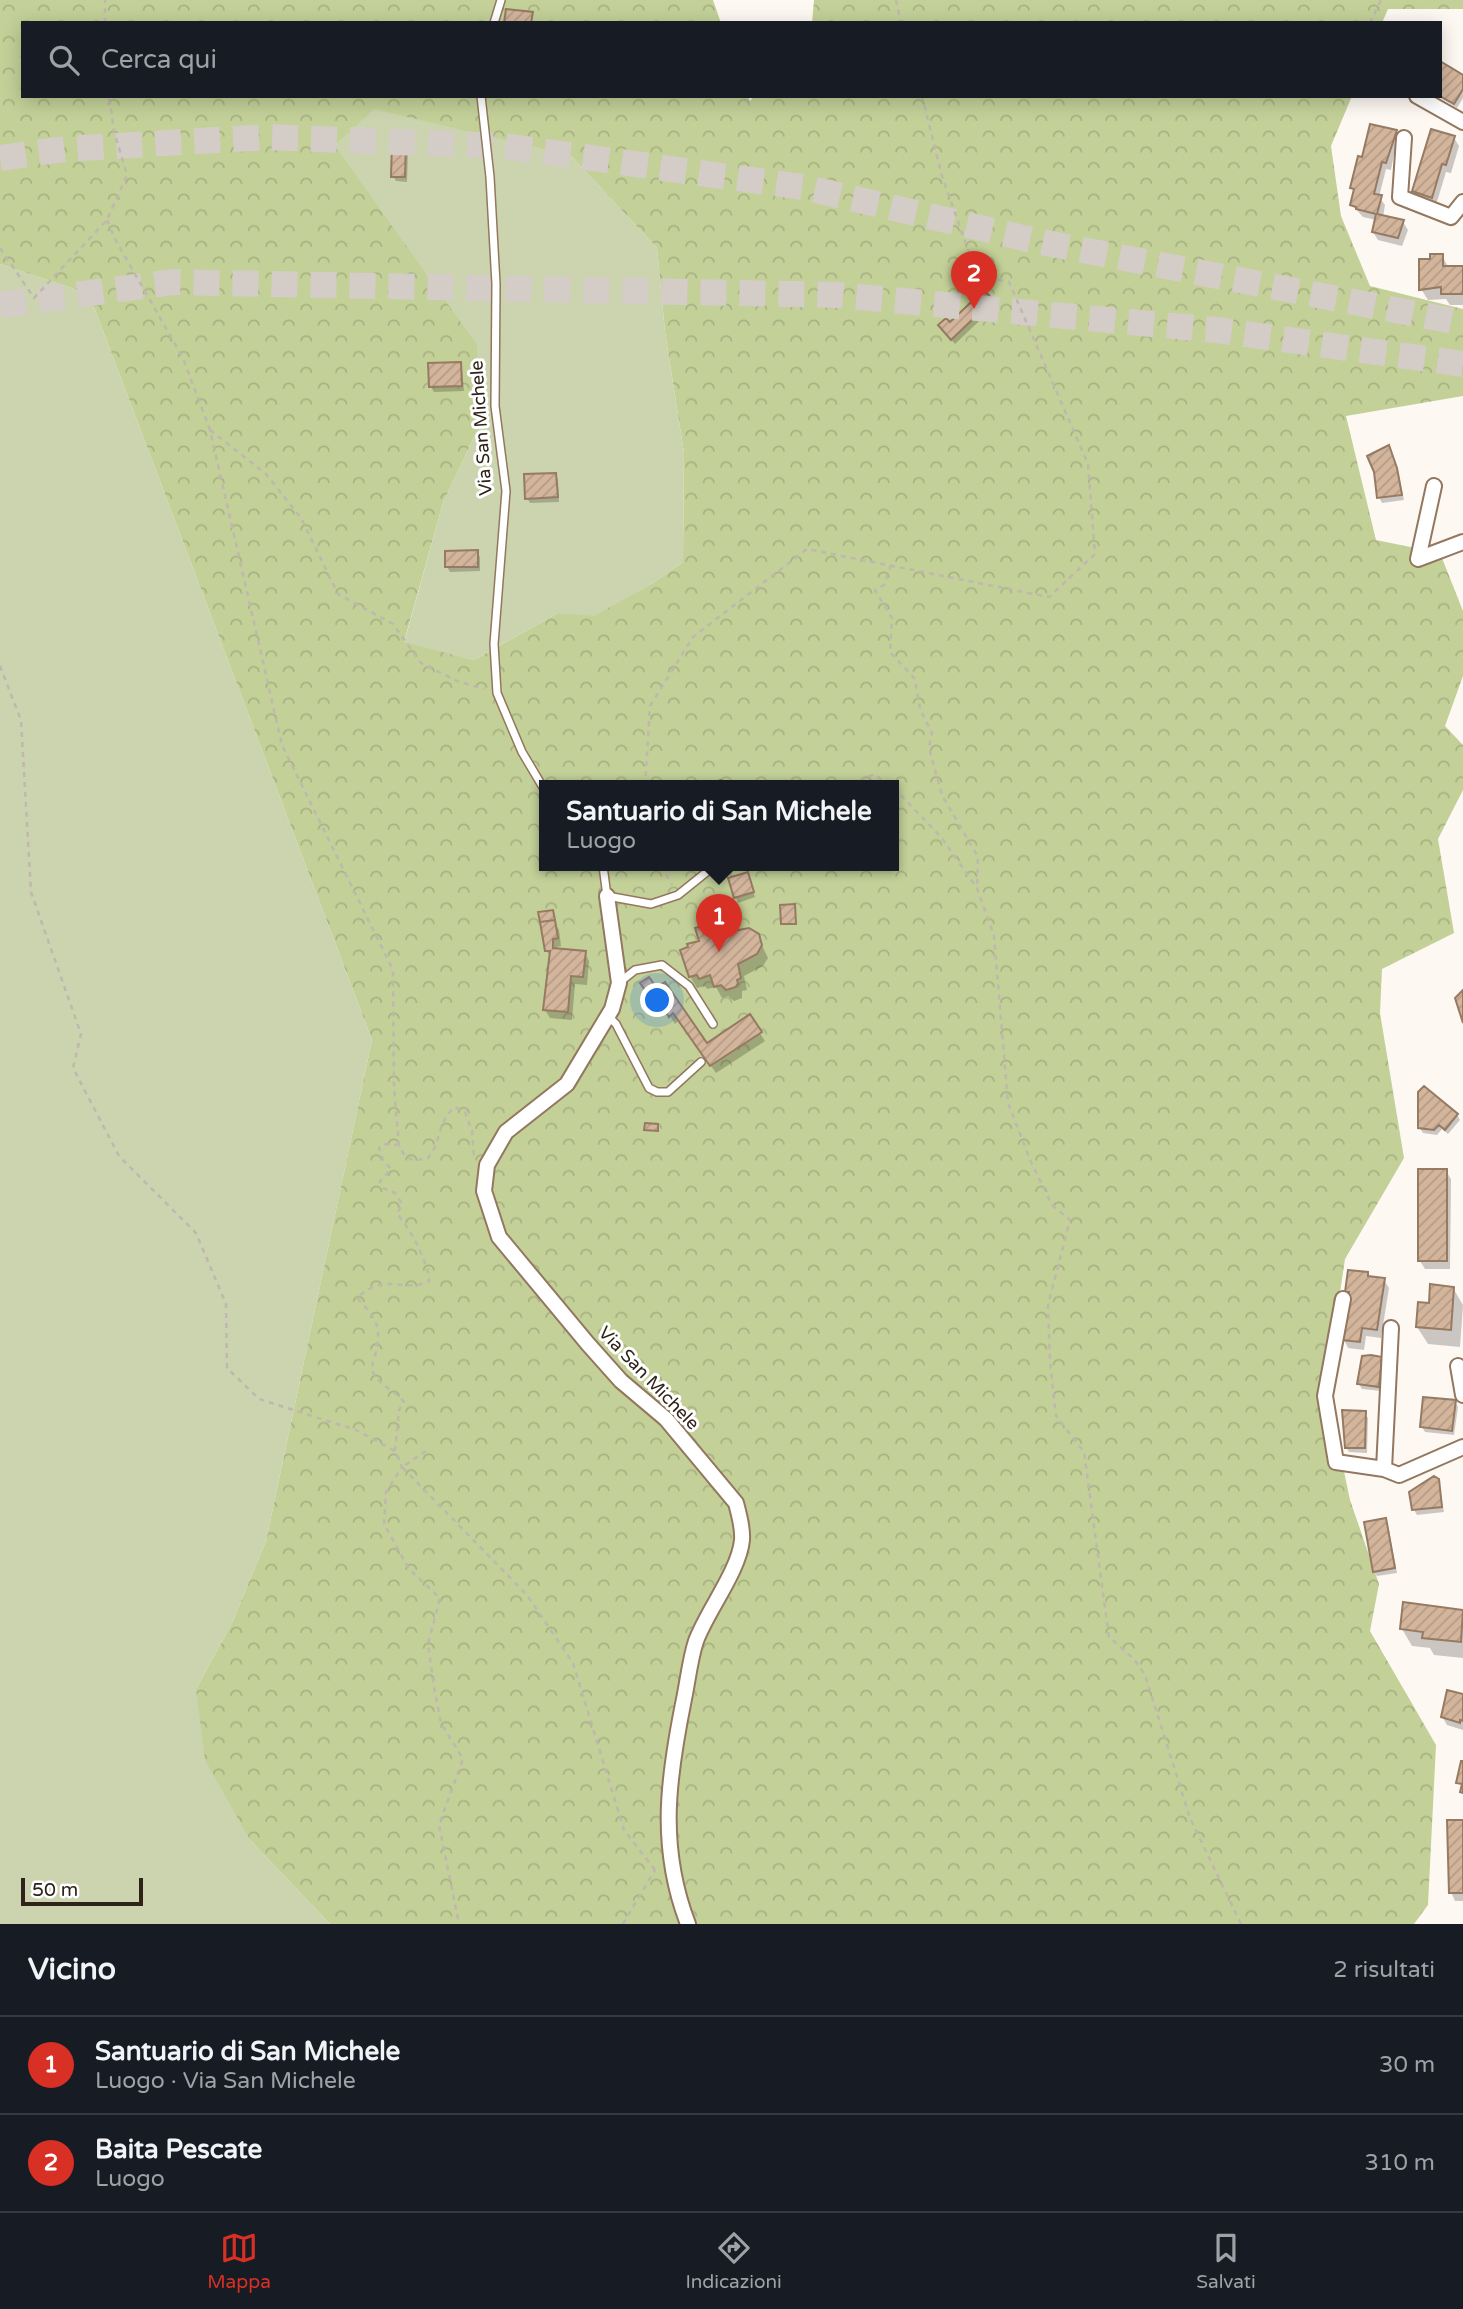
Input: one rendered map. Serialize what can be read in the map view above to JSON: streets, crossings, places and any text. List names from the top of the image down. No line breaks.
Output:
{"streets":{"street":["Via San Michele"]},"scale_bar":"50 m","page":{"search":"Cerca qui","pins":["2","1"],"popup":["Santuario di San Michele","Luogo"],"scale":"50 m","heading":["Vicino","2 risultati"],"list":[{"mark":"1","name":"Santuario di San Michele","note":"Luogo · Via San Michele","value":"30 m"},{"mark":"2","name":"Baita Pescate","note":"Luogo","value":"310 m"}],"nav":["Mappa","Indicazioni","Salvati"]}}
